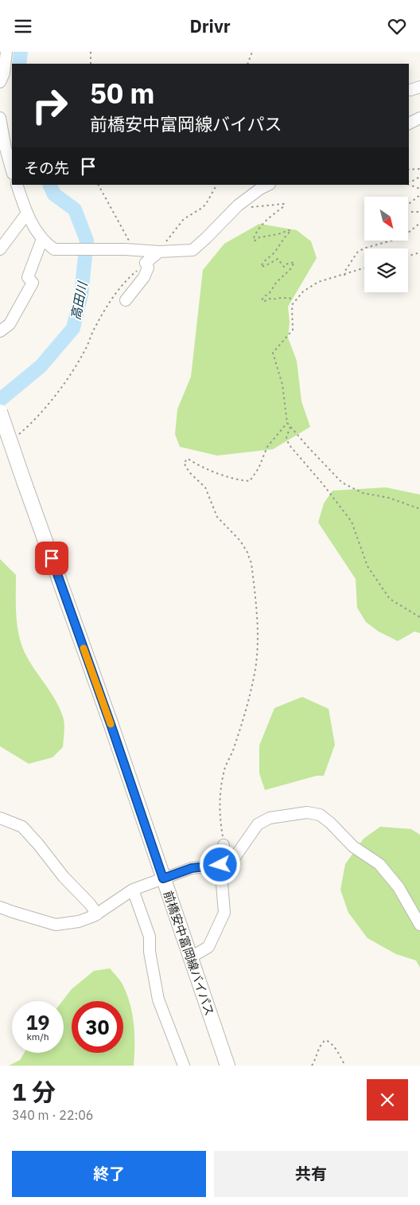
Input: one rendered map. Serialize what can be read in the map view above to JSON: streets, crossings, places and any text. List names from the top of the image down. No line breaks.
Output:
{"streets":{"main road":["前橋安中富岡線バイパス"]},"water":["高田川"],"north":"bottom right","page":{"header":"Drivr","turn":["50 m","前橋安中富岡線バイパス"],"then":"その先","speed":"19 km/h","limit":"30","heading":["1 分","340 m · 22:06"],"buttons":["終了","共有"]}}
